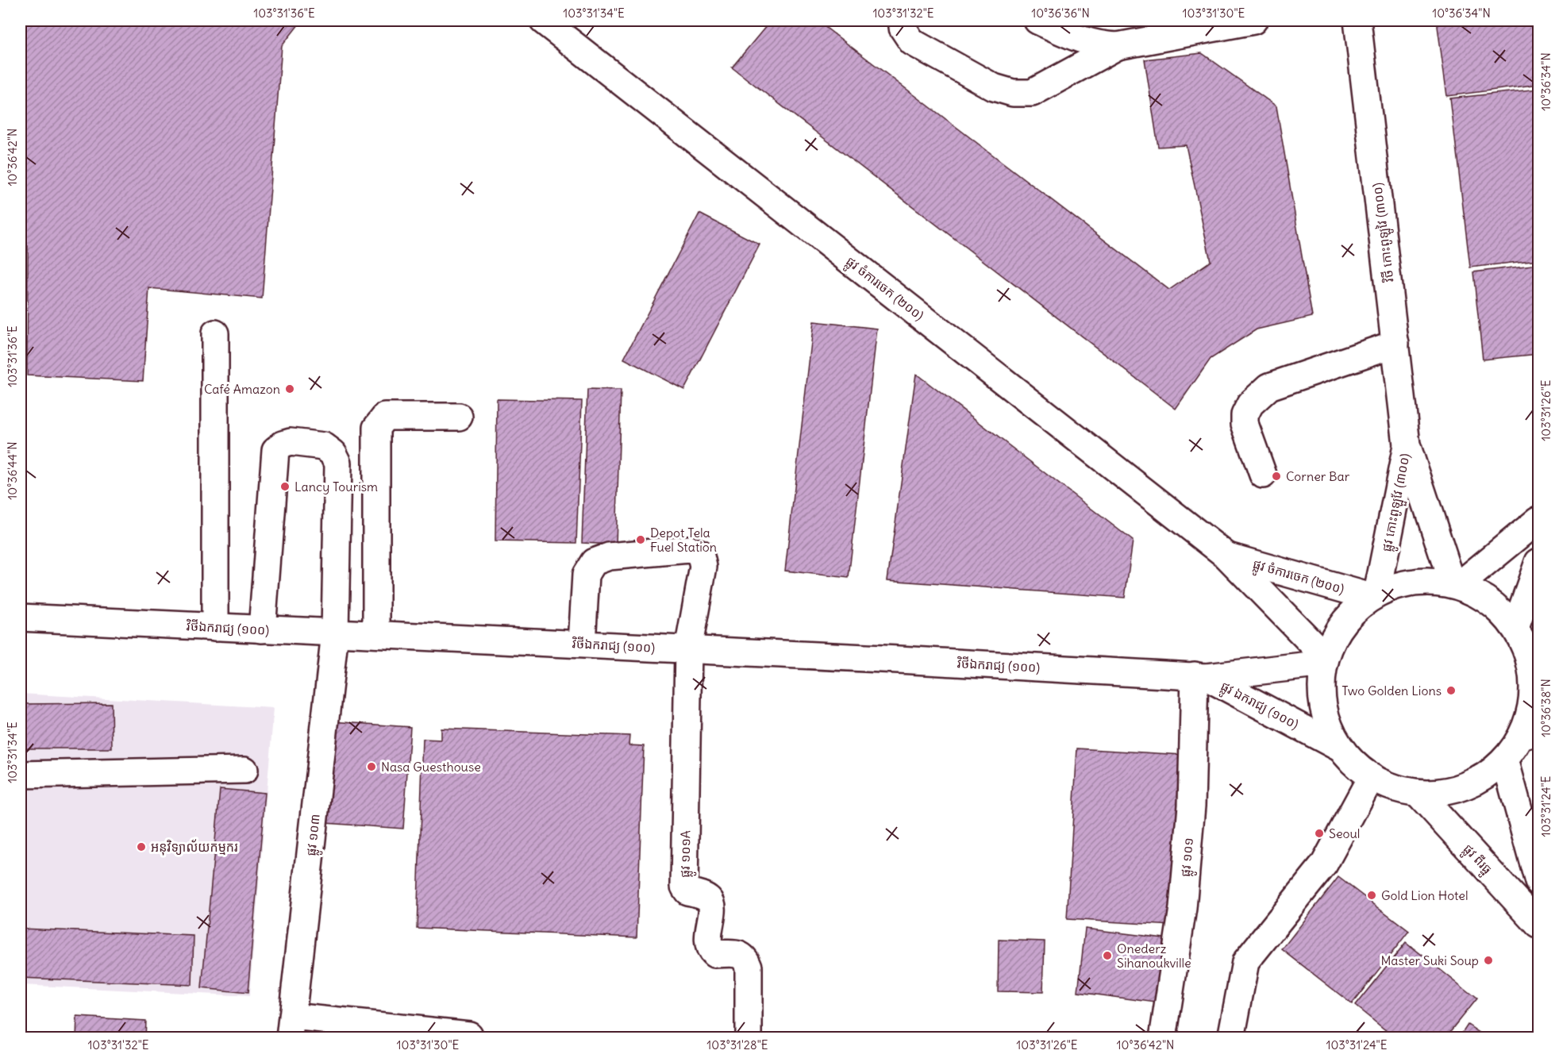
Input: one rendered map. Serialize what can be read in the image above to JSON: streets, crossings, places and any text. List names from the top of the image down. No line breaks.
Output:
{"streets":{"main road":["វិថី កោះពូឡូវៃ (៣០០)","ផ្លូវ ចំការចេក (២០០)","ផ្លូវ កោះពូឡួវែ (៣០០)","វិថីឯករាជ្យ (១០០)","ផ្លូវ ឯករាជ្យ (១០០)","ផ្លូវ ១០៣","ផ្លូវ ១០១A","ផ្លូវ ១០១","ផ្លូវ ពីរធ្នូ"]},"crossings":[["វិថី កោះពូឡូវៃ (៣០០)","ផ្លូវ កោះពូឡួវែ (៣០០)"],["ផ្លូវ ចំការចេក (២០០)","ផ្លូវ កោះពូឡួវែ (៣០០)"],["ផ្លូវ ចំការចេក (២០០)","ផ្លូវ ឯករាជ្យ (១០០)"],["វិថីឯករាជ្យ (១០០)","ផ្លូវ ឯករាជ្យ (១០០)"],["វិថីឯករាជ្យ (១០០)","ផ្លូវ ១០៣"],["វិថីឯករាជ្យ (១០០)","ផ្លូវ ១០១A"],["វិថីឯករាជ្យ (១០០)","ផ្លូវ ១០១"],["ផ្លូវ ឯករាជ្យ (១០០)","ផ្លូវ ១០១"]],"places":["Café Amazon","Corner Bar","Lancy Tourism","Depot Tela Fuel Station","Two Golden Lions","Nasa Guesthouse","Seoul","អនុវិទ្យាល័យកម្មករ","Gold Lion Hotel","Onederz Sihanoukville","Master Suki Soup"],"coordinates":["103°31'36\"E","103°31'34\"E","103°31'32\"E","10°36'36\"N","103°31'30\"E","10°36'34\"N","10°36'42\"N","103°31'26\"E","10°36'44\"N","10°36'38\"N","103°31'24\"E","103°31'28\"E"]}
